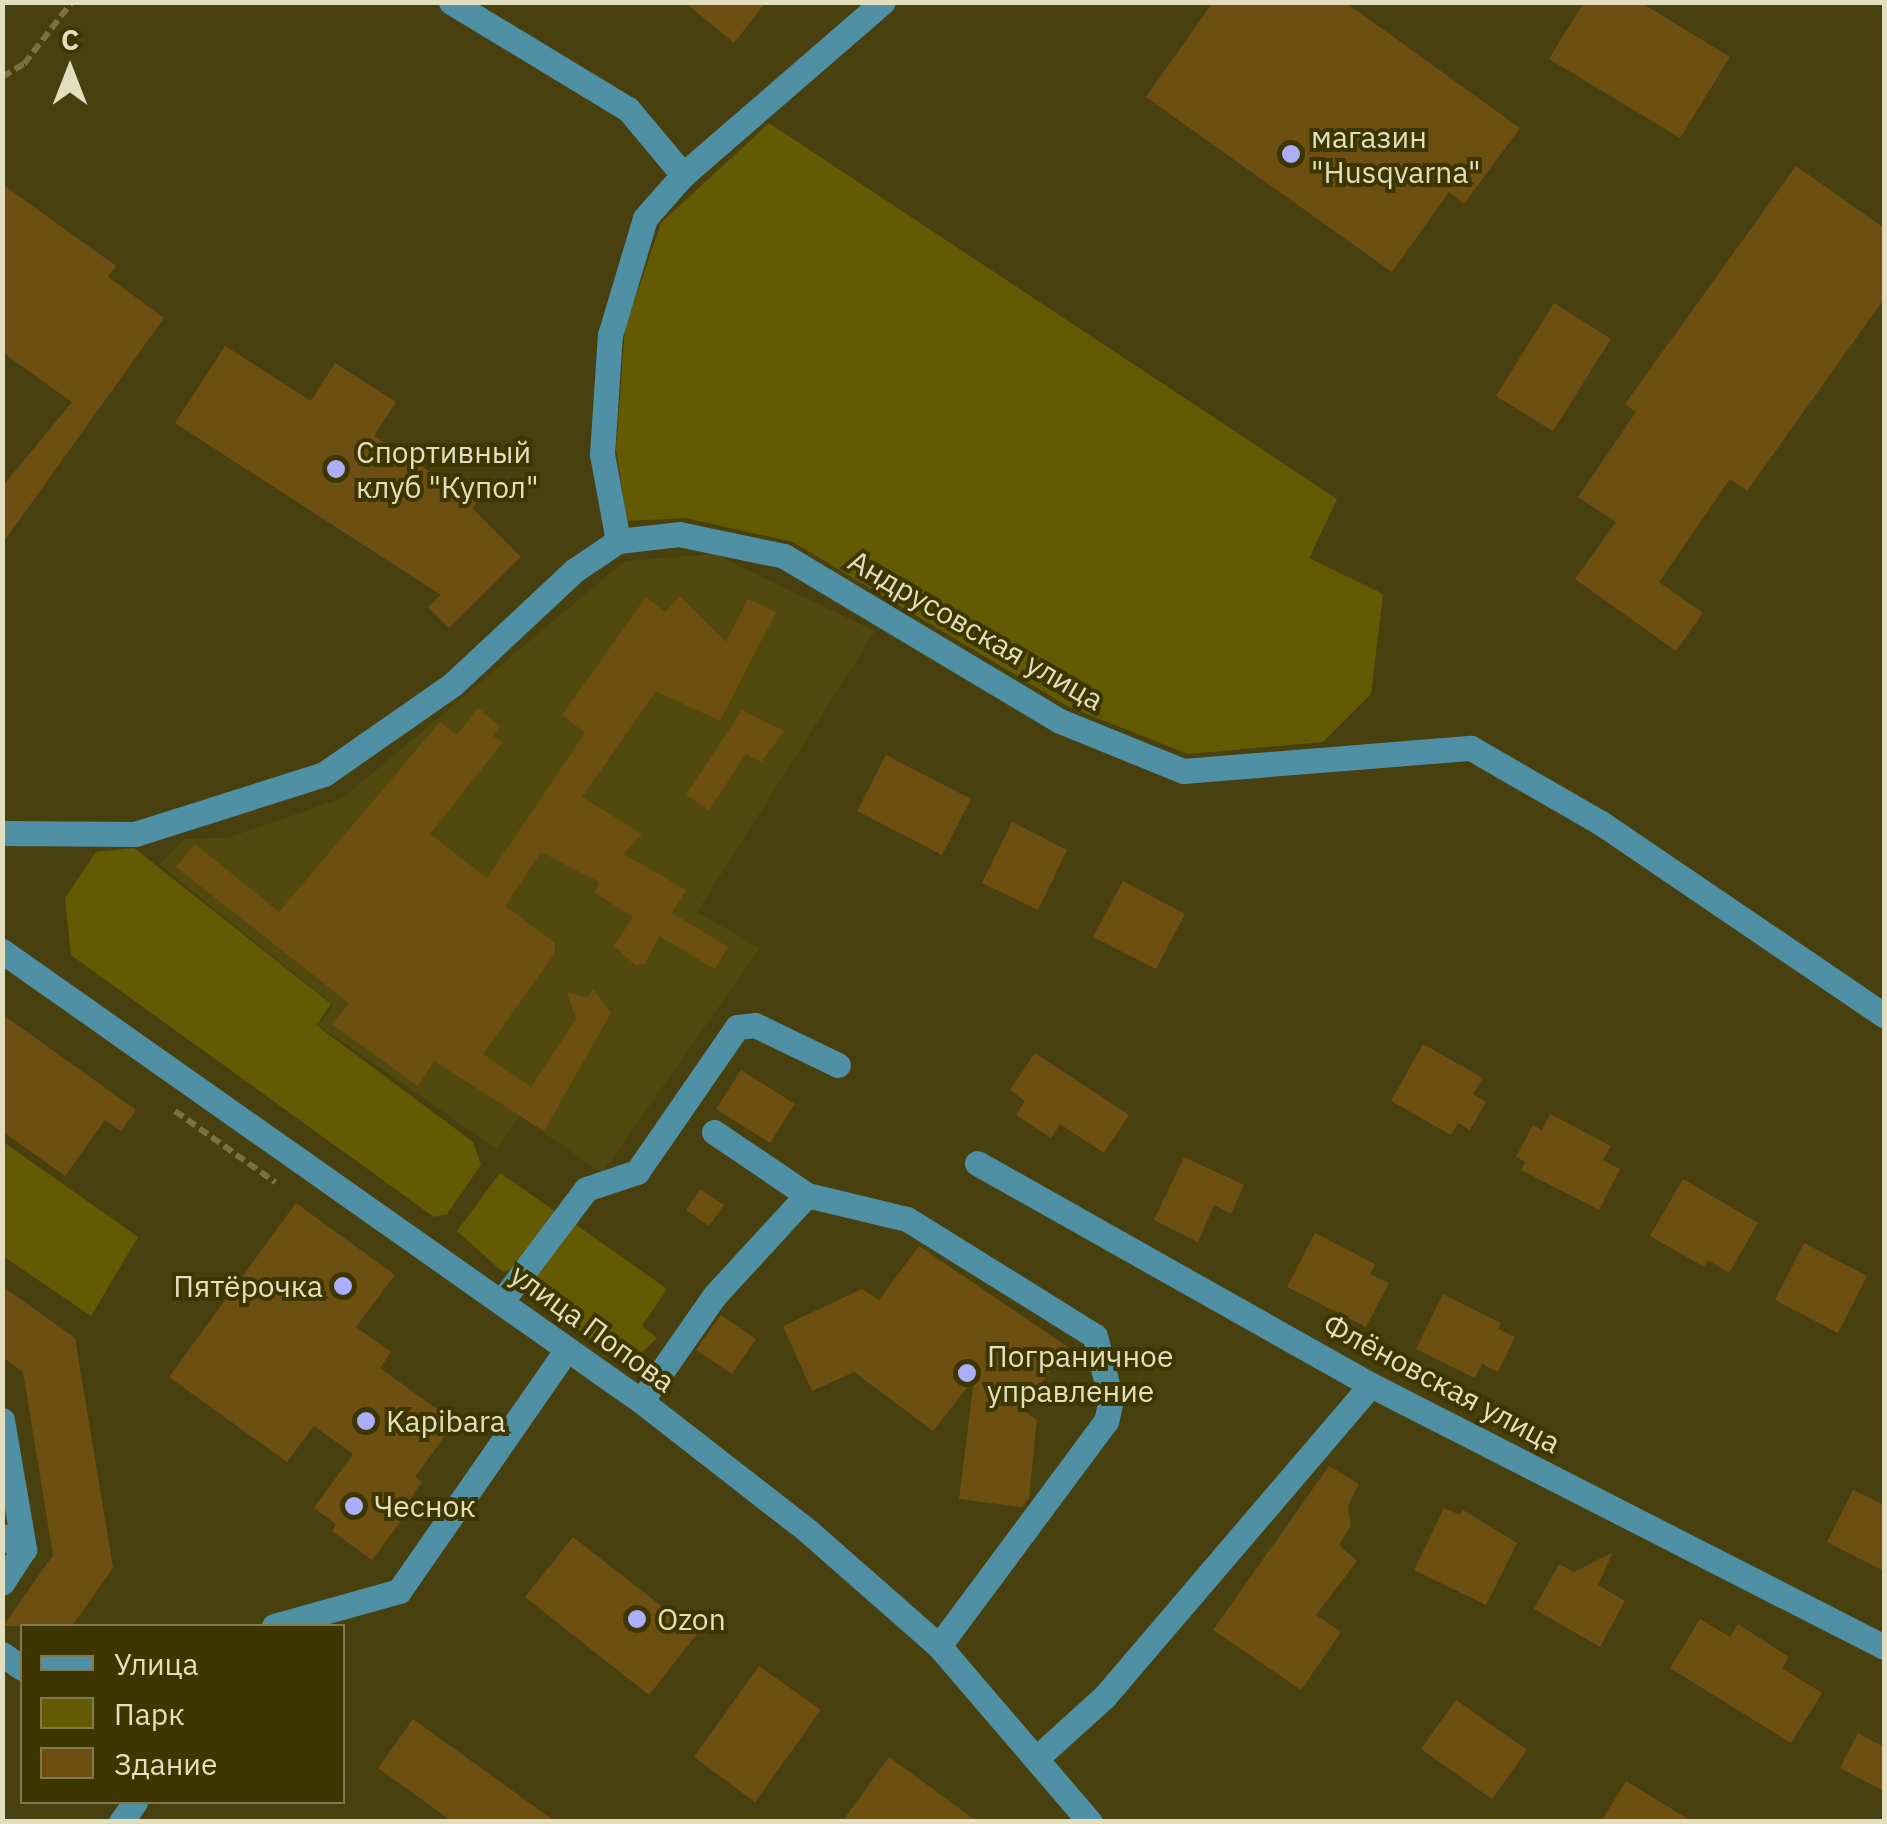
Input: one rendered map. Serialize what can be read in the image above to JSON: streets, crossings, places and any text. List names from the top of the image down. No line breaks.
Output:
{"streets":{"street":["Андрусовская улица","улица Попова","Флёновская улица"]},"places":["магазин \"Husqvarna\"","Спортивный клуб \"Купол\"","Пятёрочка","Пограничное управление","Kapibara","Чеснок","Ozon"],"legend":["Улица","Парк","Здание"],"north":"top"}
